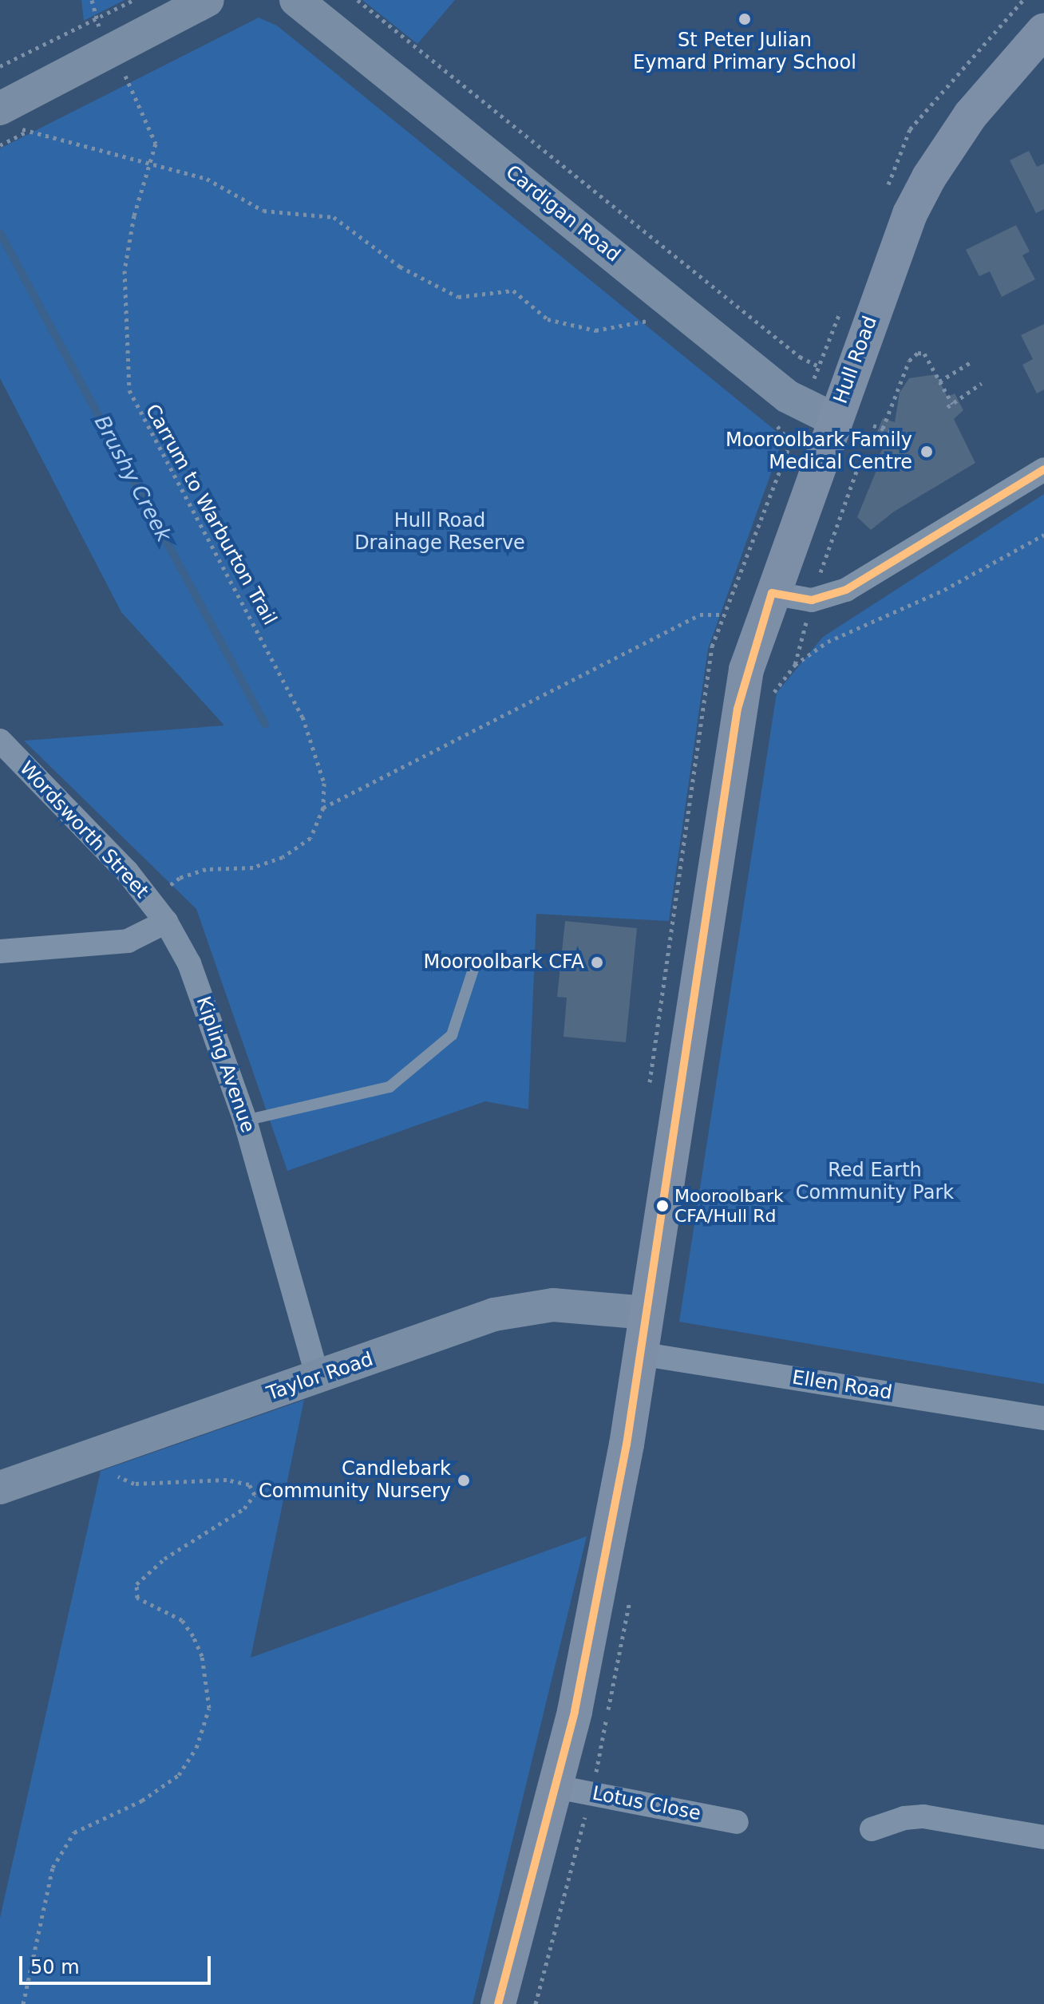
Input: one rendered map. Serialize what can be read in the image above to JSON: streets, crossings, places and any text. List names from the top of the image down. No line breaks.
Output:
{"streets":{"main road":["Hull Road"],"street":["Cardigan Road","Wordsworth Street","Kipling Avenue","Taylor Road","Ellen Road","Lotus Close"],"path":["Carrum to Warburton Trail"]},"crossings":[["Cardigan Road","Hull Road"],["Hull Road","Taylor Road"],["Hull Road","Ellen Road"],["Hull Road","Lotus Close"],["Carrum to Warburton Trail","Wordsworth Street"],["Wordsworth Street","Kipling Avenue"],["Kipling Avenue","Taylor Road"]],"water":["Brushy Creek"],"parks":["Hull Road Drainage Reserve","Red Earth Community Park"],"places":["St Peter Julian Eymard Primary School","Mooroolbark Family Medical Centre","Mooroolbark CFA","Mooroolbark CFA/Hull Rd","Candlebark Community Nursery"],"scale_bar":"50 m"}
